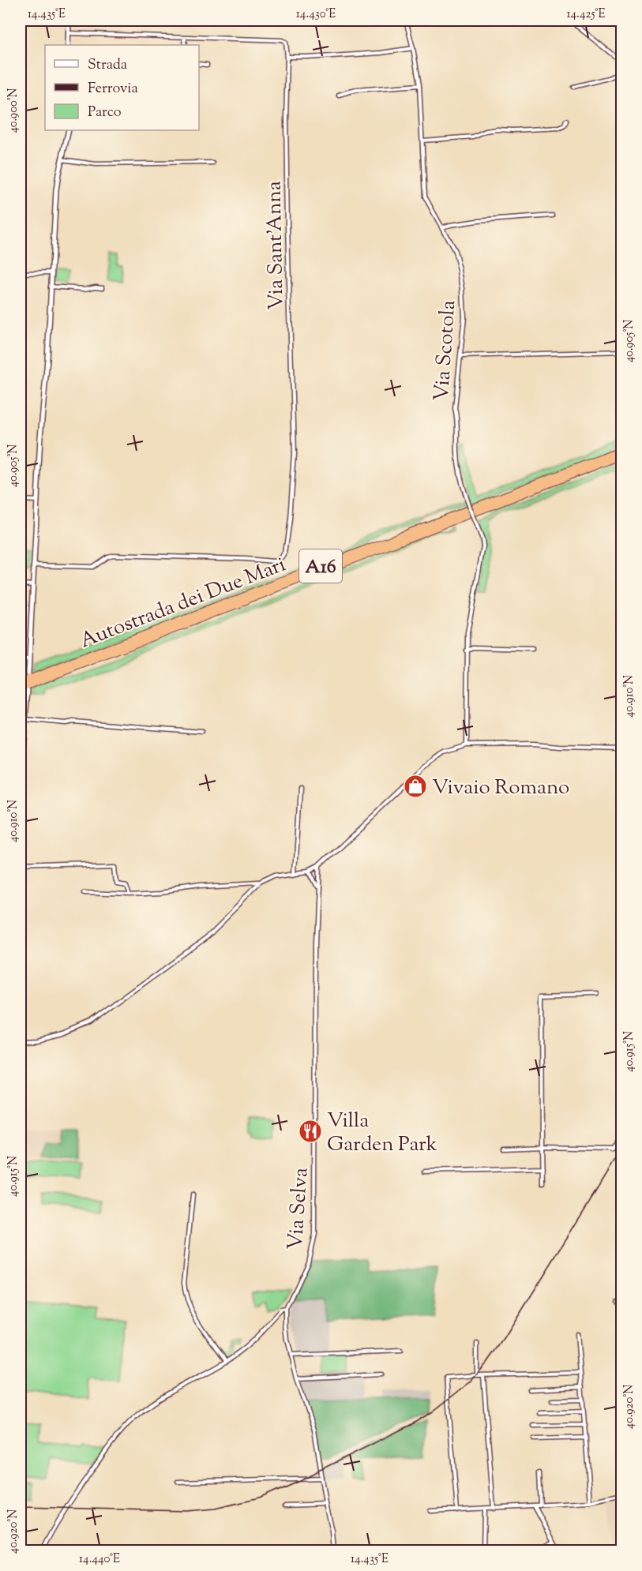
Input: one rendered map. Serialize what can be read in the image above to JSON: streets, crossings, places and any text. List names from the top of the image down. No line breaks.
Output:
{"streets":{"highway":["A16","Autostrada dei Due Mari"],"street":["Via Sant'Anna","Via Scotola","Via Selva"]},"places":{"shop":["Vivaio Romano"],"restaurant":["Villa Garden Park"]},"legend":["Strada","Ferrovia","Parco"],"coordinates":["14.435°E","14.430°E","14.425°E","40.900°N","40.905°N","40.910°N","40.915°N","40.920°N","14.440°E"]}
